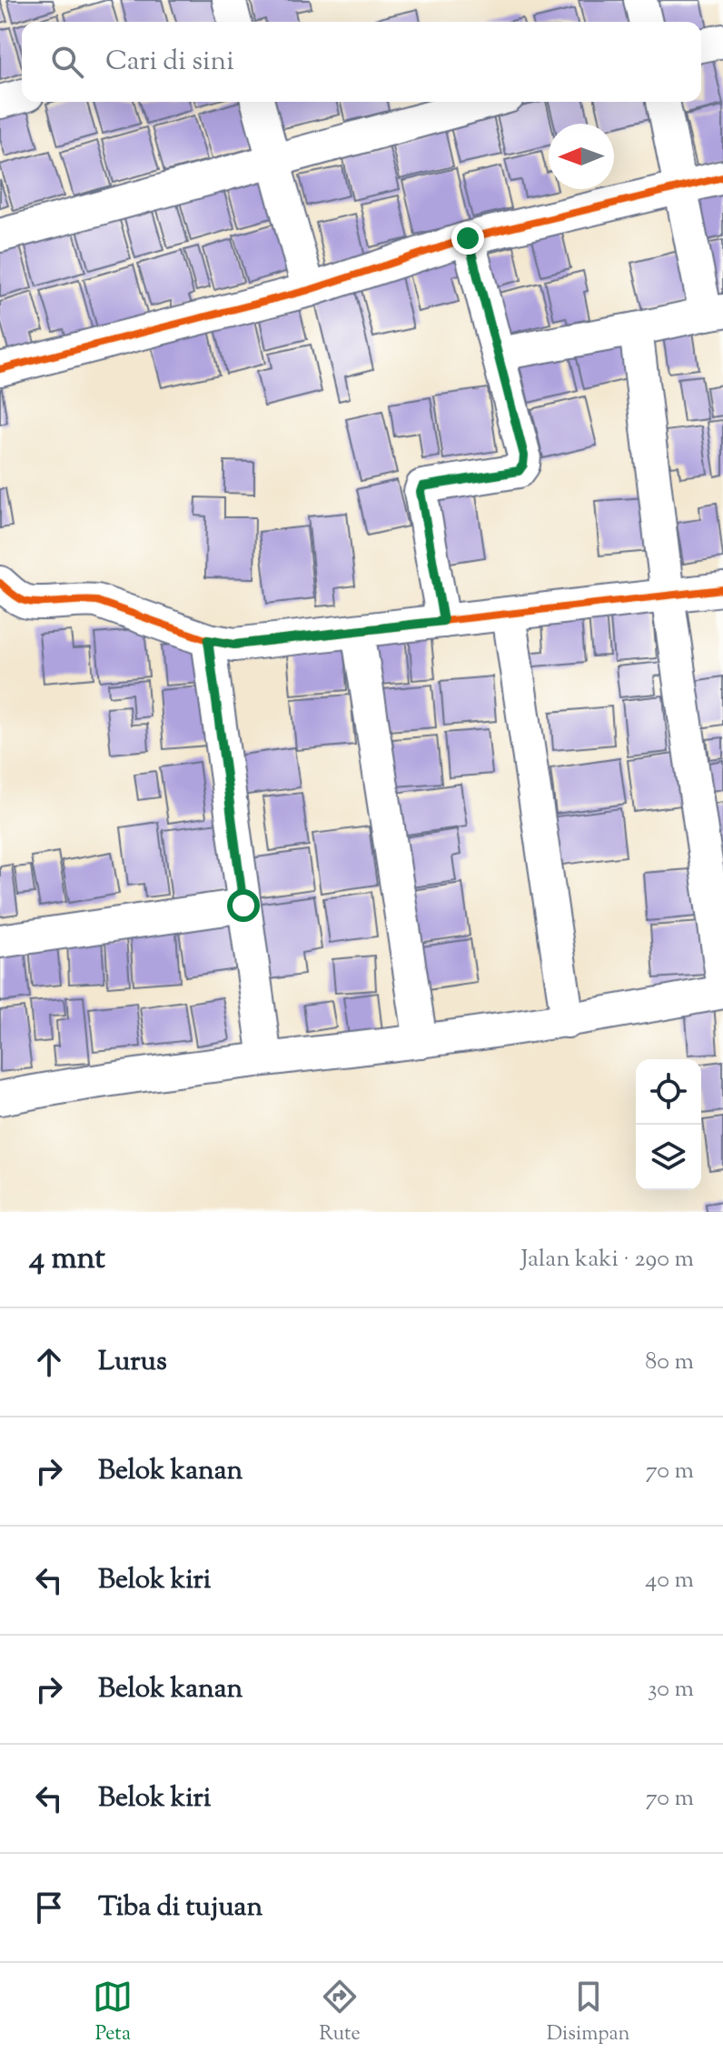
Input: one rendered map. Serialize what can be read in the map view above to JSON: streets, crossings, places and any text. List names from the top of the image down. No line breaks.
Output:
{"north":"left","page":{"search":"Cari di sini","heading":["4 mnt","Jalan kaki · 290 m"],"list":[["Lurus","80 m"],["Belok kanan","70 m"],["Belok kiri","40 m"],["Belok kanan","30 m"],["Belok kiri","70 m"],"Tiba di tujuan"],"nav":["Peta","Rute","Disimpan"]}}
